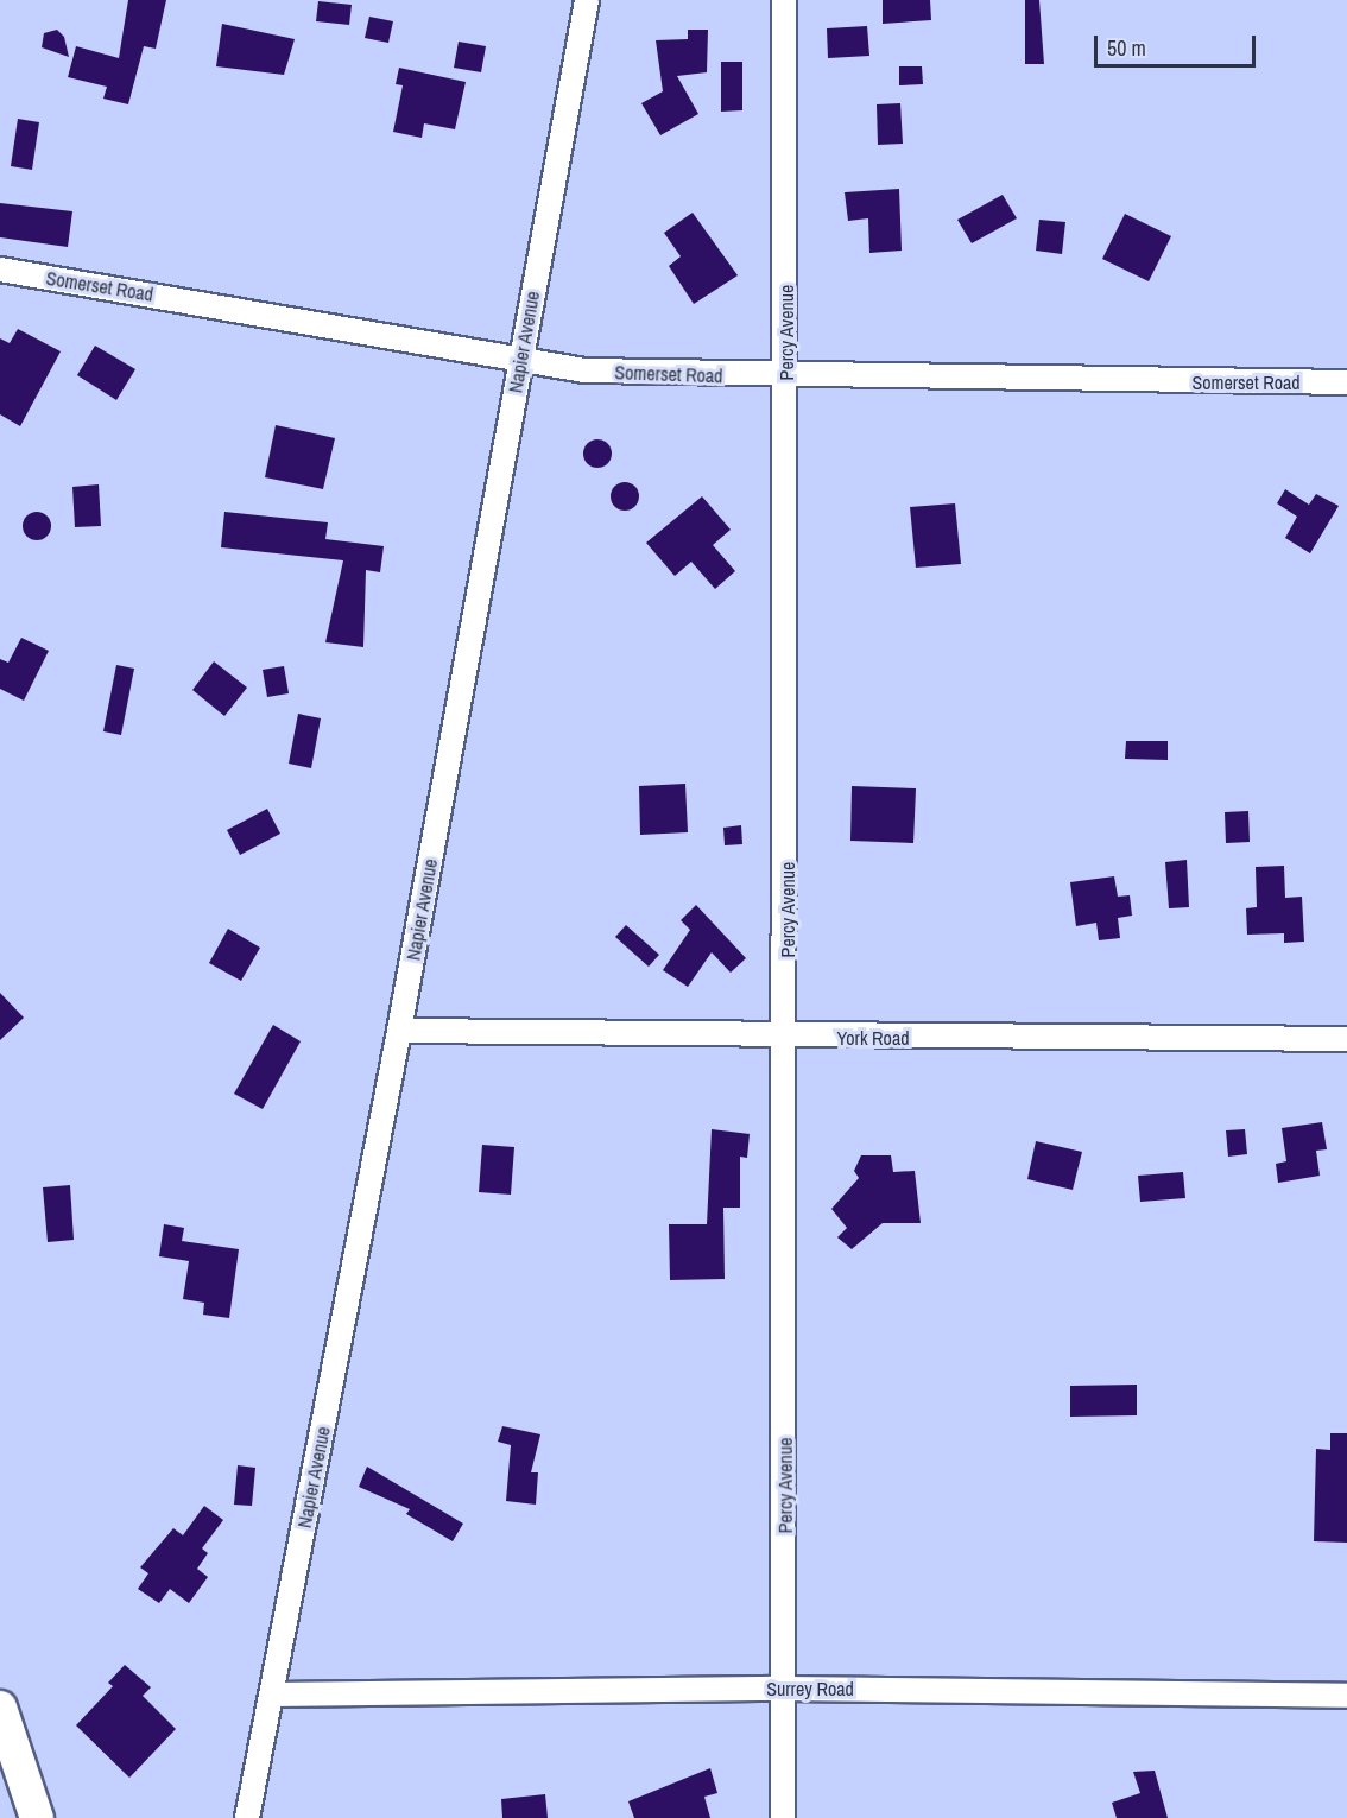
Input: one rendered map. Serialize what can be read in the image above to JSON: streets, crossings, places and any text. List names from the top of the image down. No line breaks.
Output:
{"streets":{"street":["Somerset Road","Percy Avenue","Napier Avenue","York Road","Surrey Road"]},"crossings":[["Somerset Road","Percy Avenue"],["Somerset Road","Napier Avenue"],["Percy Avenue","York Road"],["Percy Avenue","Surrey Road"],["Napier Avenue","York Road"],["Napier Avenue","Surrey Road"]],"scale_bar":"50 m"}
